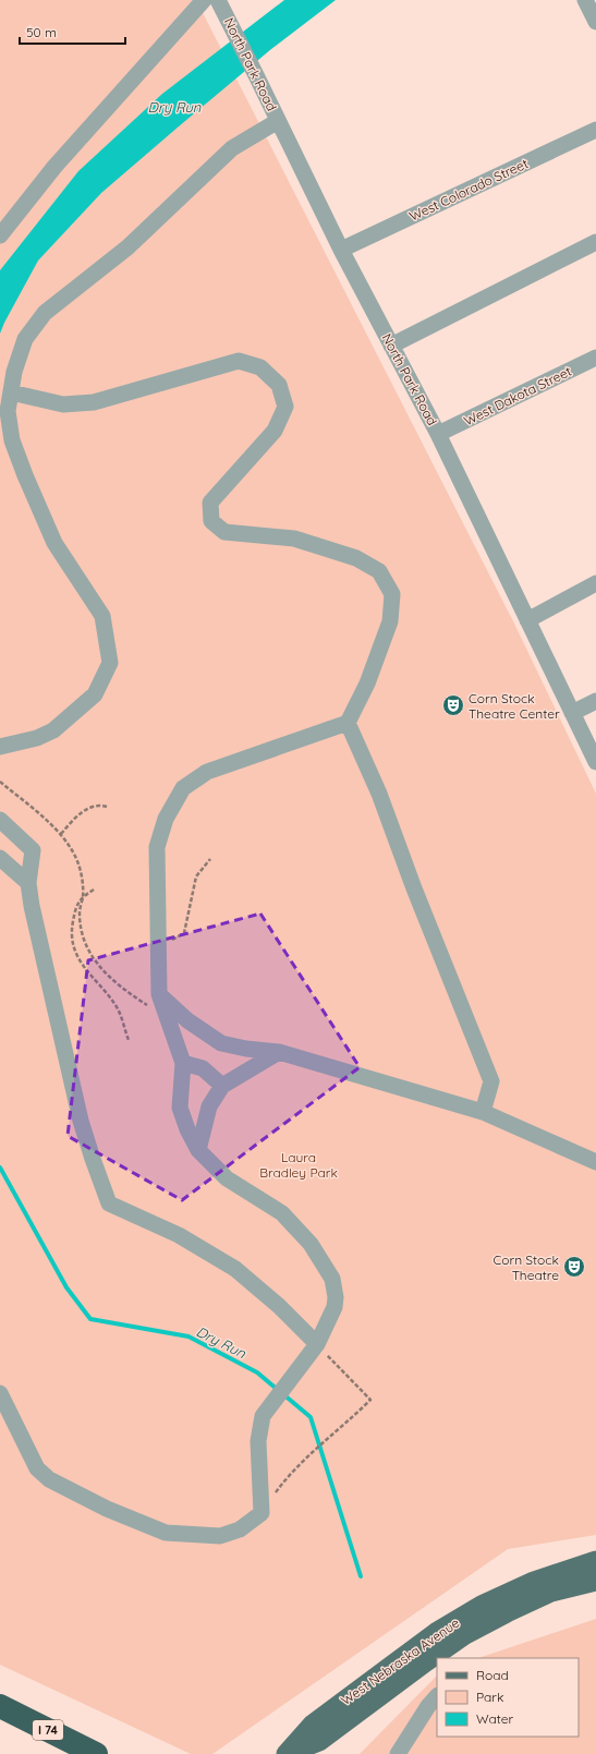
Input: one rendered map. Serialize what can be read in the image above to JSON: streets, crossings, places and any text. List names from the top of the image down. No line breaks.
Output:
{"streets":{"highway":["I 74"],"main road":["West Nebraska Avenue"],"street":["North Park Road","West Colorado Street","West Dakota Street"]},"crossings":[["North Park Road","West Colorado Street"],["North Park Road","West Dakota Street"]],"water":["Dry Run"],"parks":["Laura Bradley Park"],"places":{"theatre":["Corn Stock Theatre Center","Corn Stock Theatre"]},"legend":["Road","Park","Water"],"scale_bar":"50 m"}
